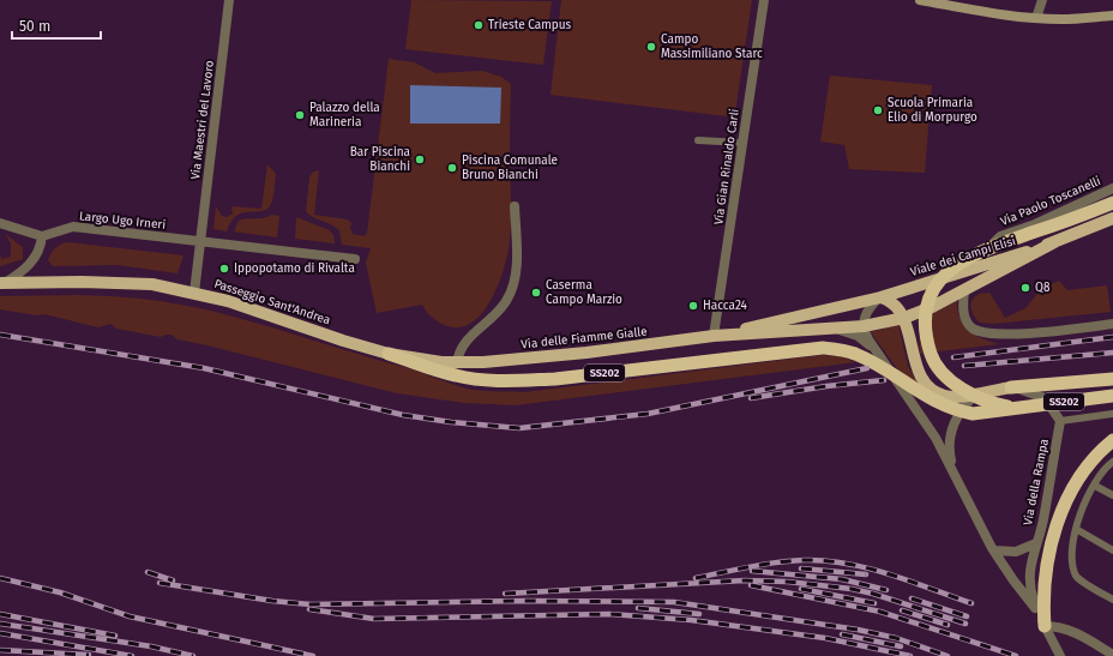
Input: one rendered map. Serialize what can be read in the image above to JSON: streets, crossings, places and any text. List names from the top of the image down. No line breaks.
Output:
{"streets":{"highway":["SS202"],"main road":["Viale dei Campi Elisi","Passeggio Sant'Andrea","Via delle Fiamme Gialle"],"street":["Via Maestri del Lavoro","Via Gian Rinaldo Carli","Via Paolo Toscanelli","Largo Ugo Irneri","Via della Rampa"]},"crossings":[["Via Maestri del Lavoro","Largo Ugo Irneri"],["Via Gian Rinaldo Carli","Via delle Fiamme Gialle"],["Via Paolo Toscanelli","Viale dei Campi Elisi"],["Viale dei Campi Elisi","Via delle Fiamme Gialle"],["Viale dei Campi Elisi","SS202"],["Passeggio Sant'Andrea","Via delle Fiamme Gialle"],["Passeggio Sant'Andrea","SS202"],["Via delle Fiamme Gialle","SS202"],["Via delle Fiamme Gialle","Via della Rampa"],["SS202","Via della Rampa"]],"places":["Trieste Campus","Campo Massimiliano Starc","Scuola Primaria Elio di Morpurgo","Palazzo della Marineria","Bar Piscina Bianchi","Piscina Comunale Bruno Bianchi","Ippopotamo di Rivalta","Q8","Caserma Campo Marzio","Hacca24"],"scale_bar":"50 m"}
